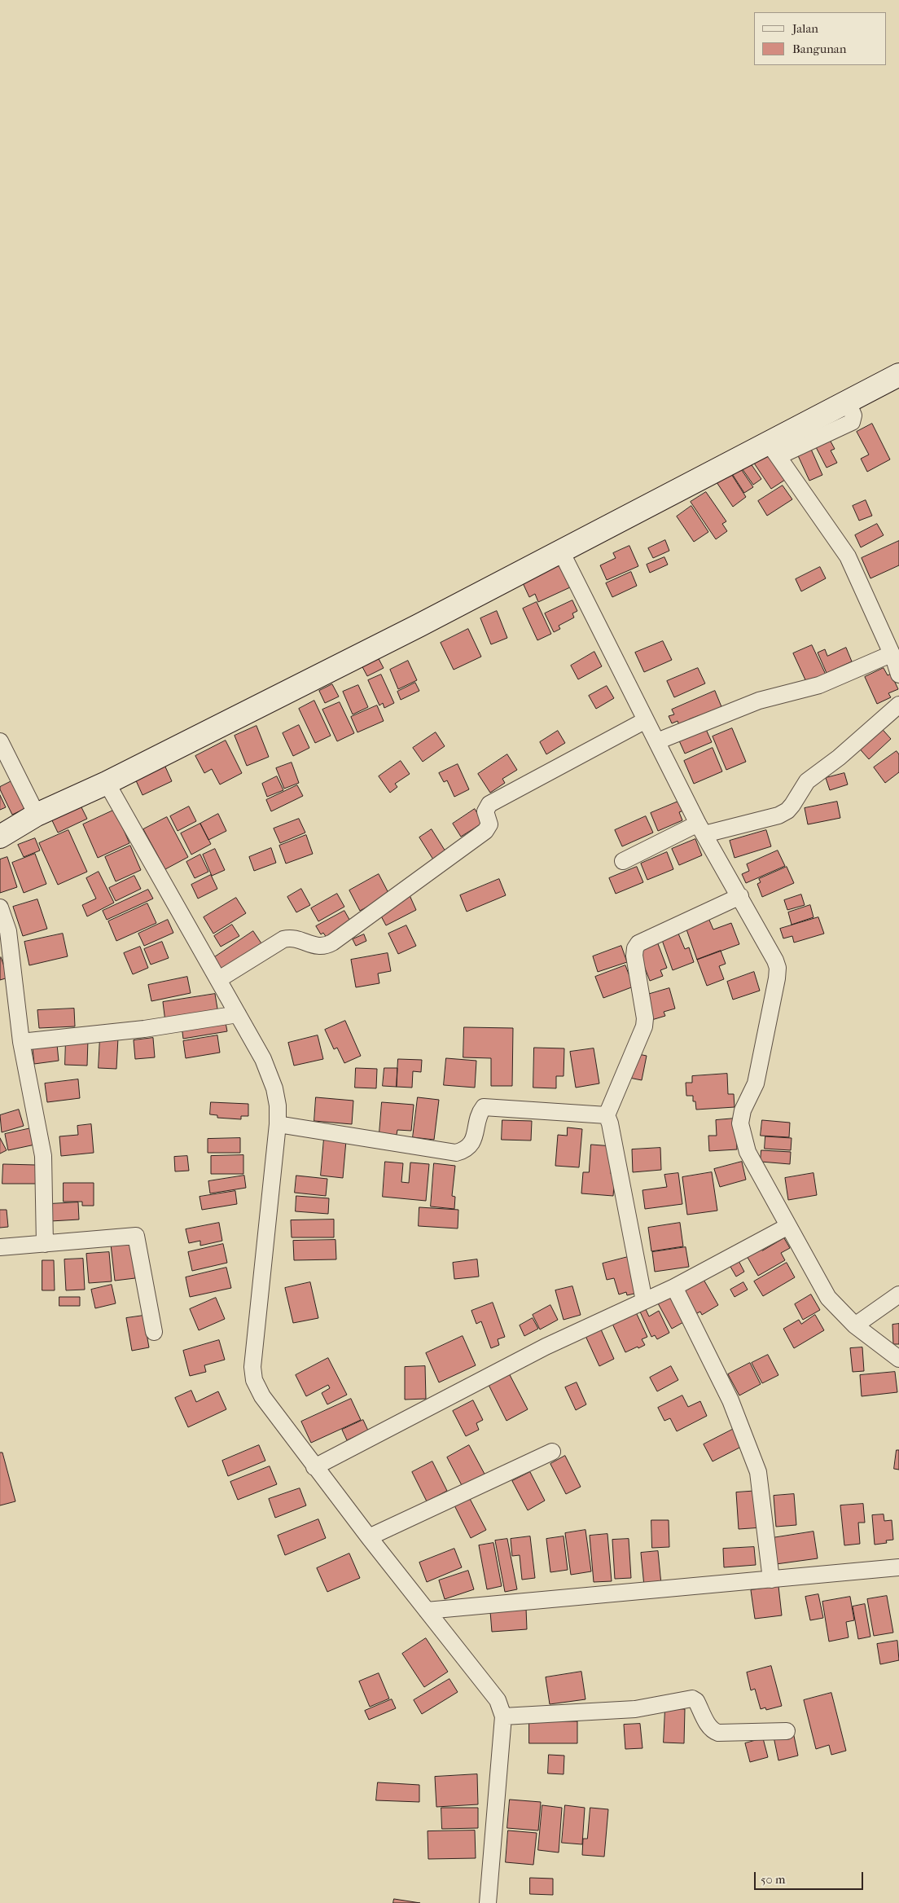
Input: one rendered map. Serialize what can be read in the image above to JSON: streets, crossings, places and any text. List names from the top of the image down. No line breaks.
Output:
{"legend":["Jalan","Bangunan"],"scale_bar":"50 m"}
